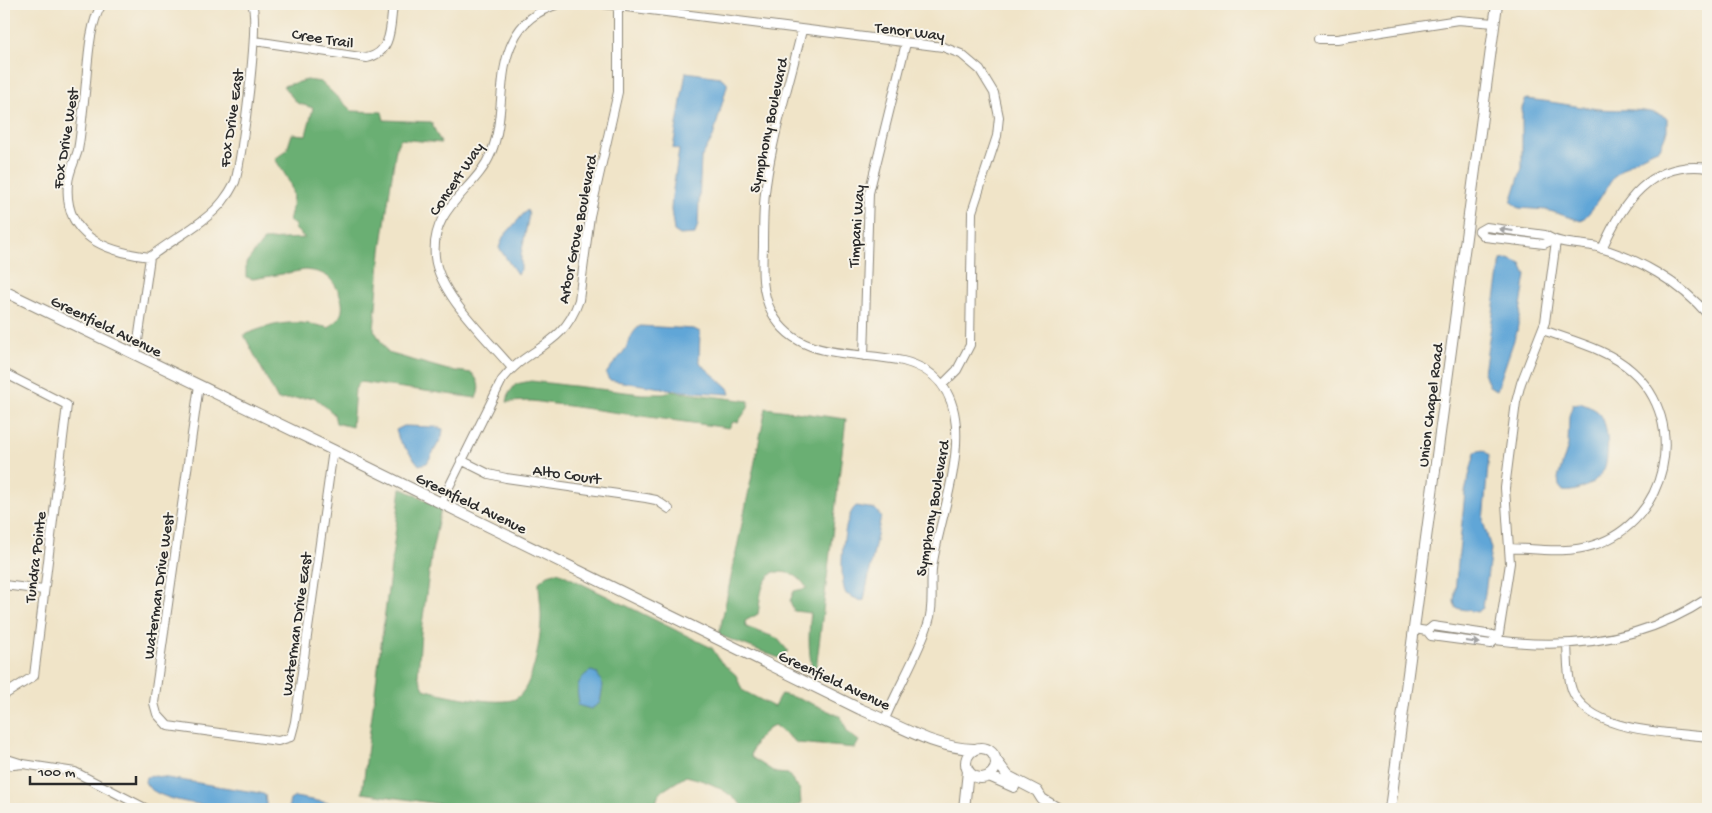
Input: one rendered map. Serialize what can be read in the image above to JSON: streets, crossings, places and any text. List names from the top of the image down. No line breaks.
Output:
{"streets":{"main road":["Greenfield Avenue","Union Chapel Road"],"street":["Tenor Way","Cree Trail","Fox Drive East","Symphony Boulevard","Fox Drive West","Concert Way","Timpani Way","Arbor Grove Boulevard","Alto Court","Tundra Pointe","Waterman Drive West","Waterman Drive East"]},"crossings":[["Tenor Way","Symphony Boulevard"],["Tenor Way","Timpani Way"],["Tenor Way","Arbor Grove Boulevard"],["Cree Trail","Fox Drive East"],["Fox Drive East","Fox Drive West"],["Symphony Boulevard","Timpani Way"],["Symphony Boulevard","Greenfield Avenue"],["Concert Way","Arbor Grove Boulevard"],["Arbor Grove Boulevard","Greenfield Avenue"],["Arbor Grove Boulevard","Alto Court"],["Greenfield Avenue","Waterman Drive West"],["Greenfield Avenue","Waterman Drive East"],["Waterman Drive West","Waterman Drive East"]],"scale_bar":"100 m"}
